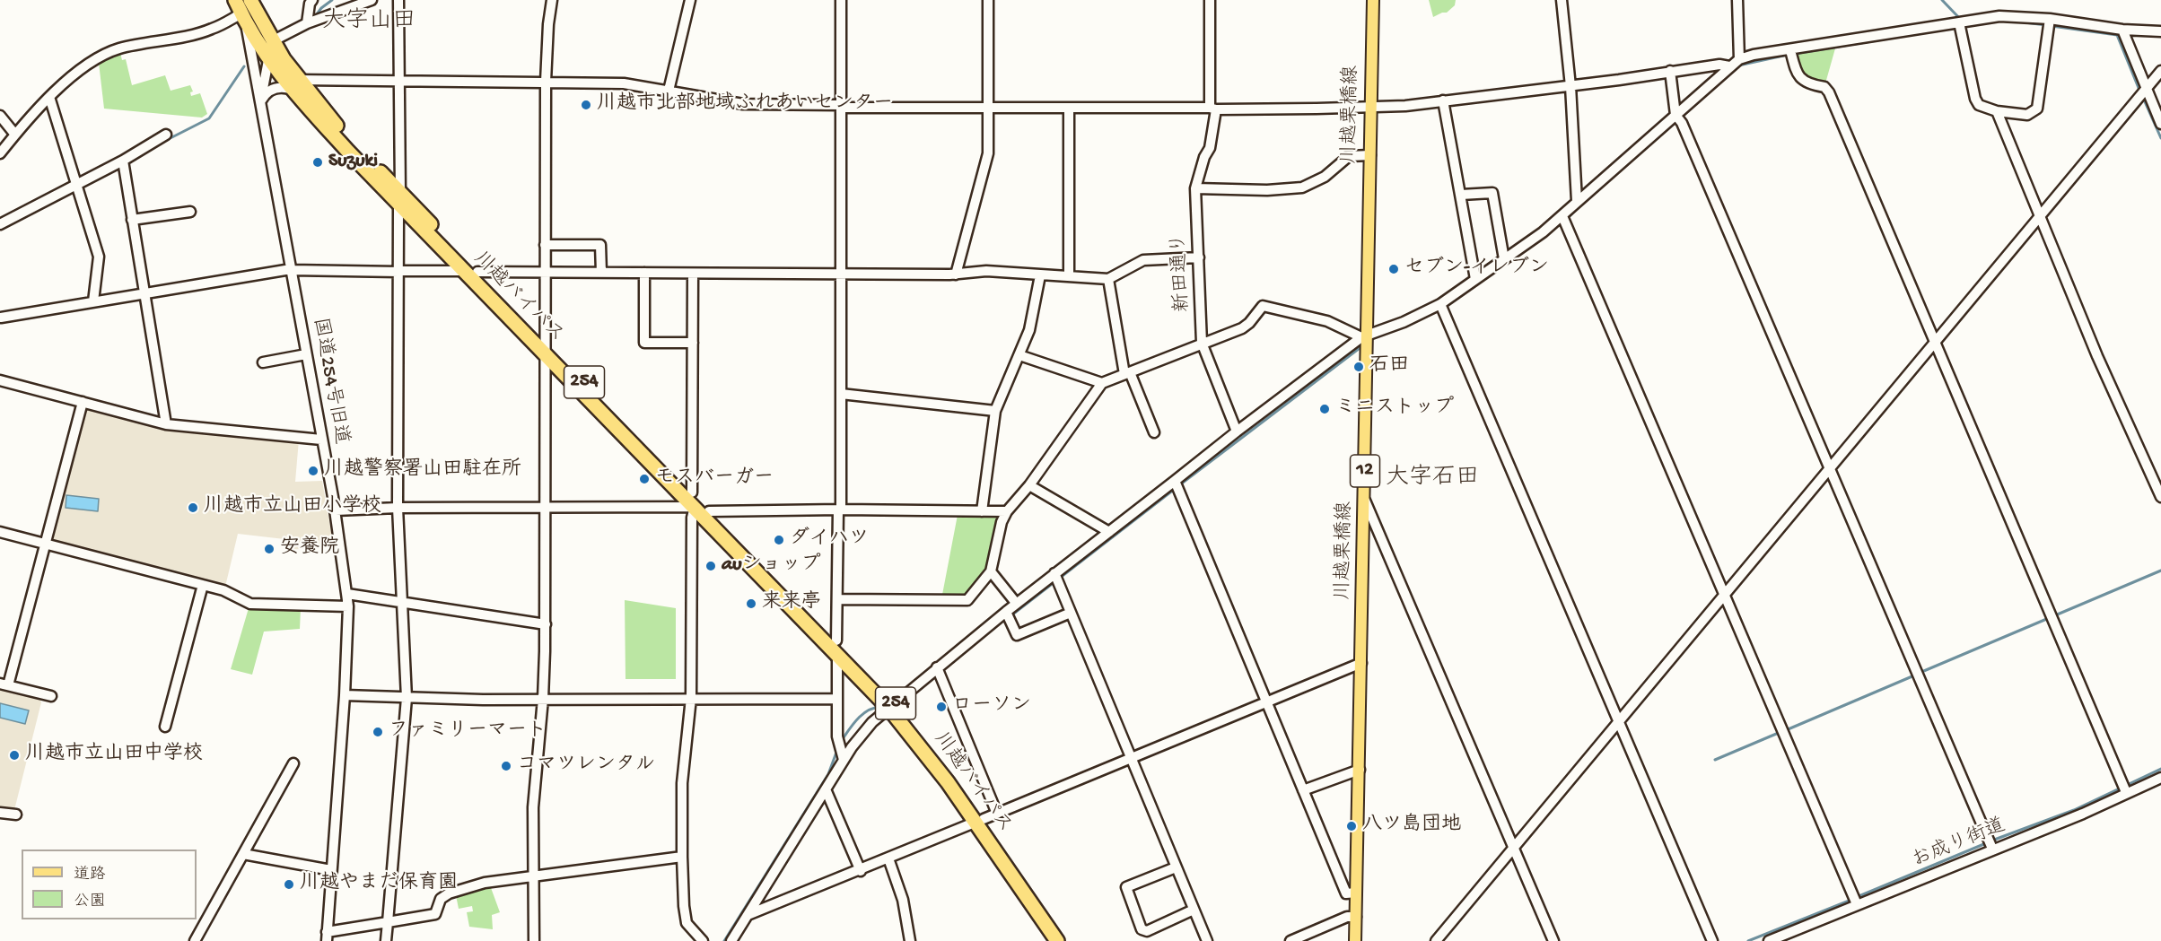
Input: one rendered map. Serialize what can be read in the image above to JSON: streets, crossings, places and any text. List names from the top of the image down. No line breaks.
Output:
{"streets":{"highway":["川越バイパス","254"],"main road":["川越栗橋線","12"],"street":["新田通り","国道254号旧道","お成り街道"]},"crossings":[["川越バイパス","国道254号旧道"],["川越バイパス","254"],["国道254号旧道","254"]],"districts":["大字山田","大字石田"],"places":["川越市北部地域ふれあいセンター","Suzuki","セブン-イレブン","石田","ミニストップ","川越警察署山田駐在所","モスバーガー","川越市立山田小学校","ダイハツ","安養院","auショップ","来来亭","ローソン","ファミリーマート","川越市立山田中学校","コマツレンタル","八ツ島団地","川越やまだ保育園"],"legend":["道路","公園"]}
